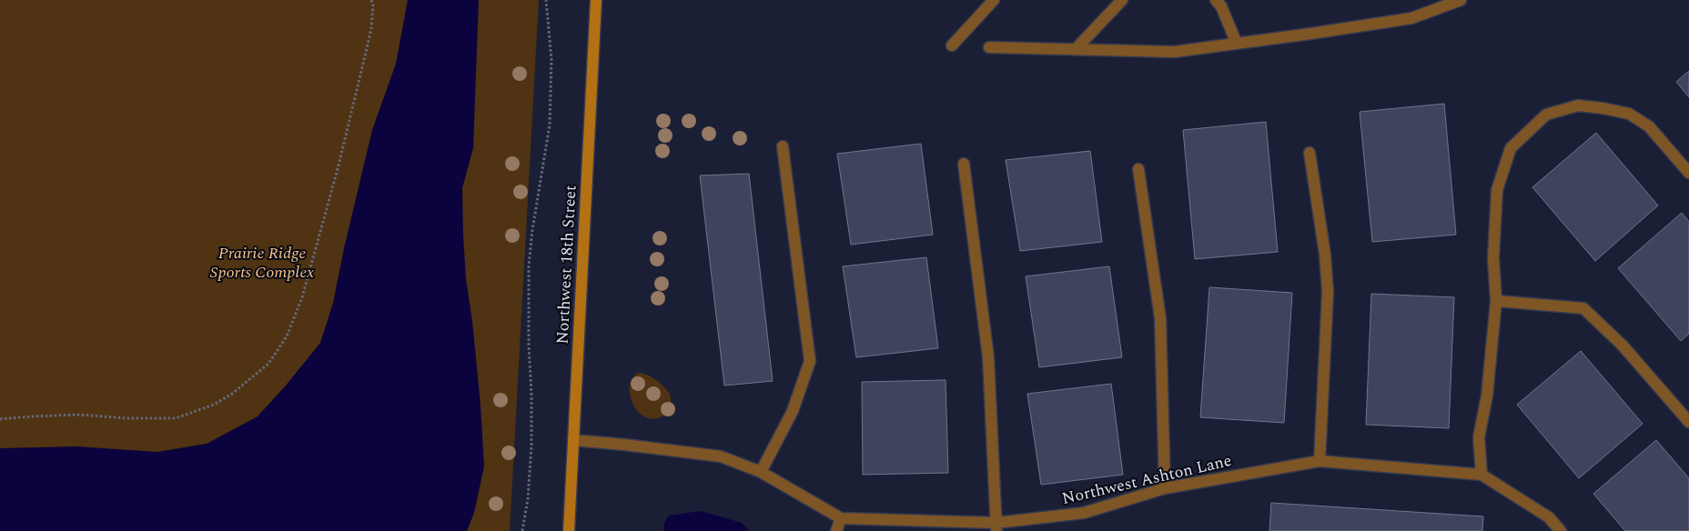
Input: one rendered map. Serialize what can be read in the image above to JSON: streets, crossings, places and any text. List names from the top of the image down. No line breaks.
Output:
{"streets":{"main road":["Northwest 18th Street"],"street":["Northwest Ashton Lane"]},"crossings":[["Northwest 18th Street","Northwest Ashton Lane"]],"parks":["Prairie Ridge Sports Complex"]}
